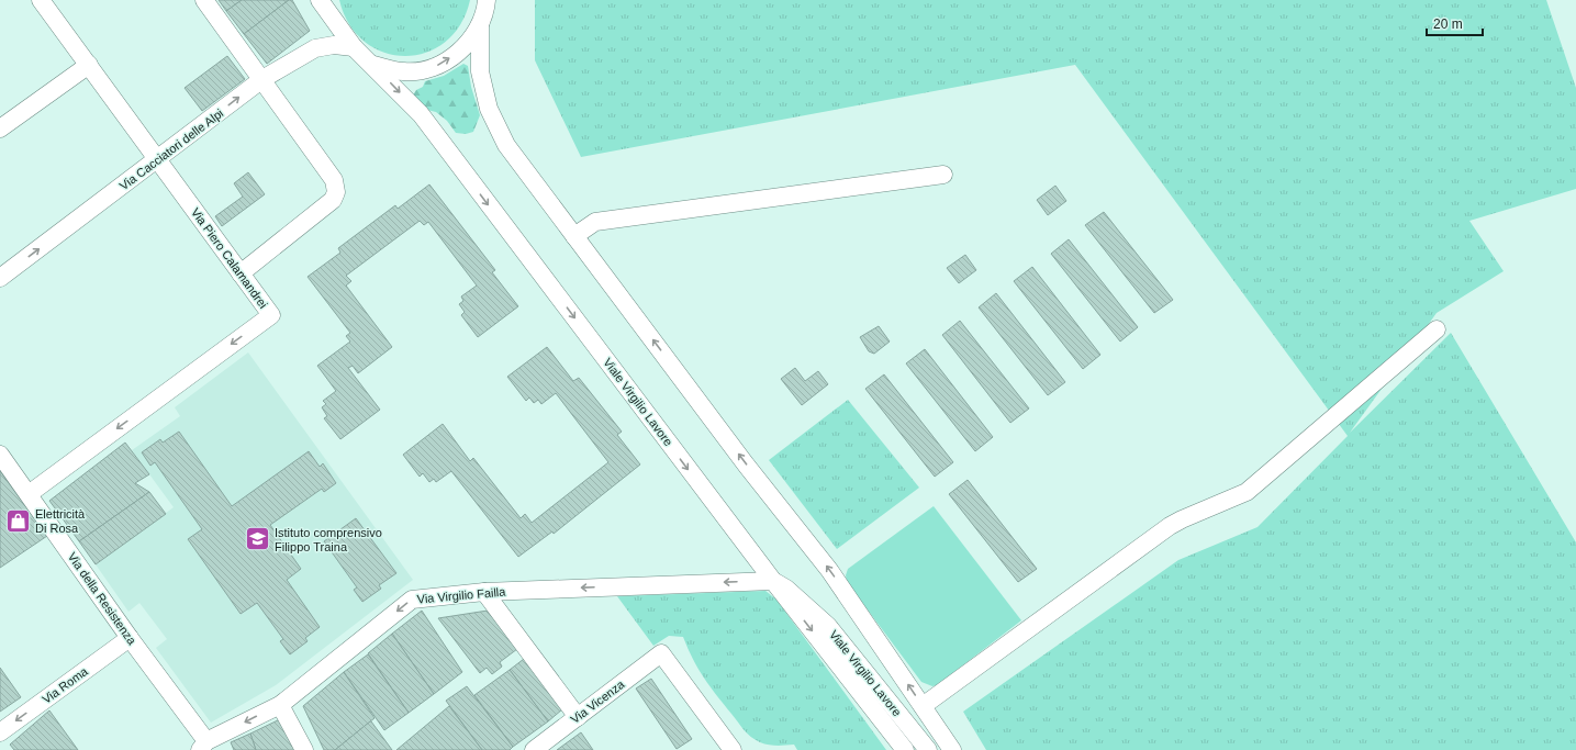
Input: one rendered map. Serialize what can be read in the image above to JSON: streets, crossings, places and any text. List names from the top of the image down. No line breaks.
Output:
{"streets":{"street":["Via Cacciatori delle Alpi","Via Piero Calamandrei","Viale Virgilio Lavore","Via Virgilio Failla","Via della Resistenza","Via Roma","Via Vicenza"]},"crossings":[["Via Cacciatori delle Alpi","Via Piero Calamandrei"],["Via Cacciatori delle Alpi","Viale Virgilio Lavore"],["Via Piero Calamandrei","Via della Resistenza"],["Viale Virgilio Lavore","Via Virgilio Failla"],["Via Virgilio Failla","Via della Resistenza"],["Via della Resistenza","Via Roma"]],"one_way":["Via Piero Calamandrei","Via Virgilio Failla","Via Roma"],"places":{"shop":["Elettricità Di Rosa"],"school or university":["Istituto comprensivo Filippo Traina"]},"scale_bar":"20 m"}
